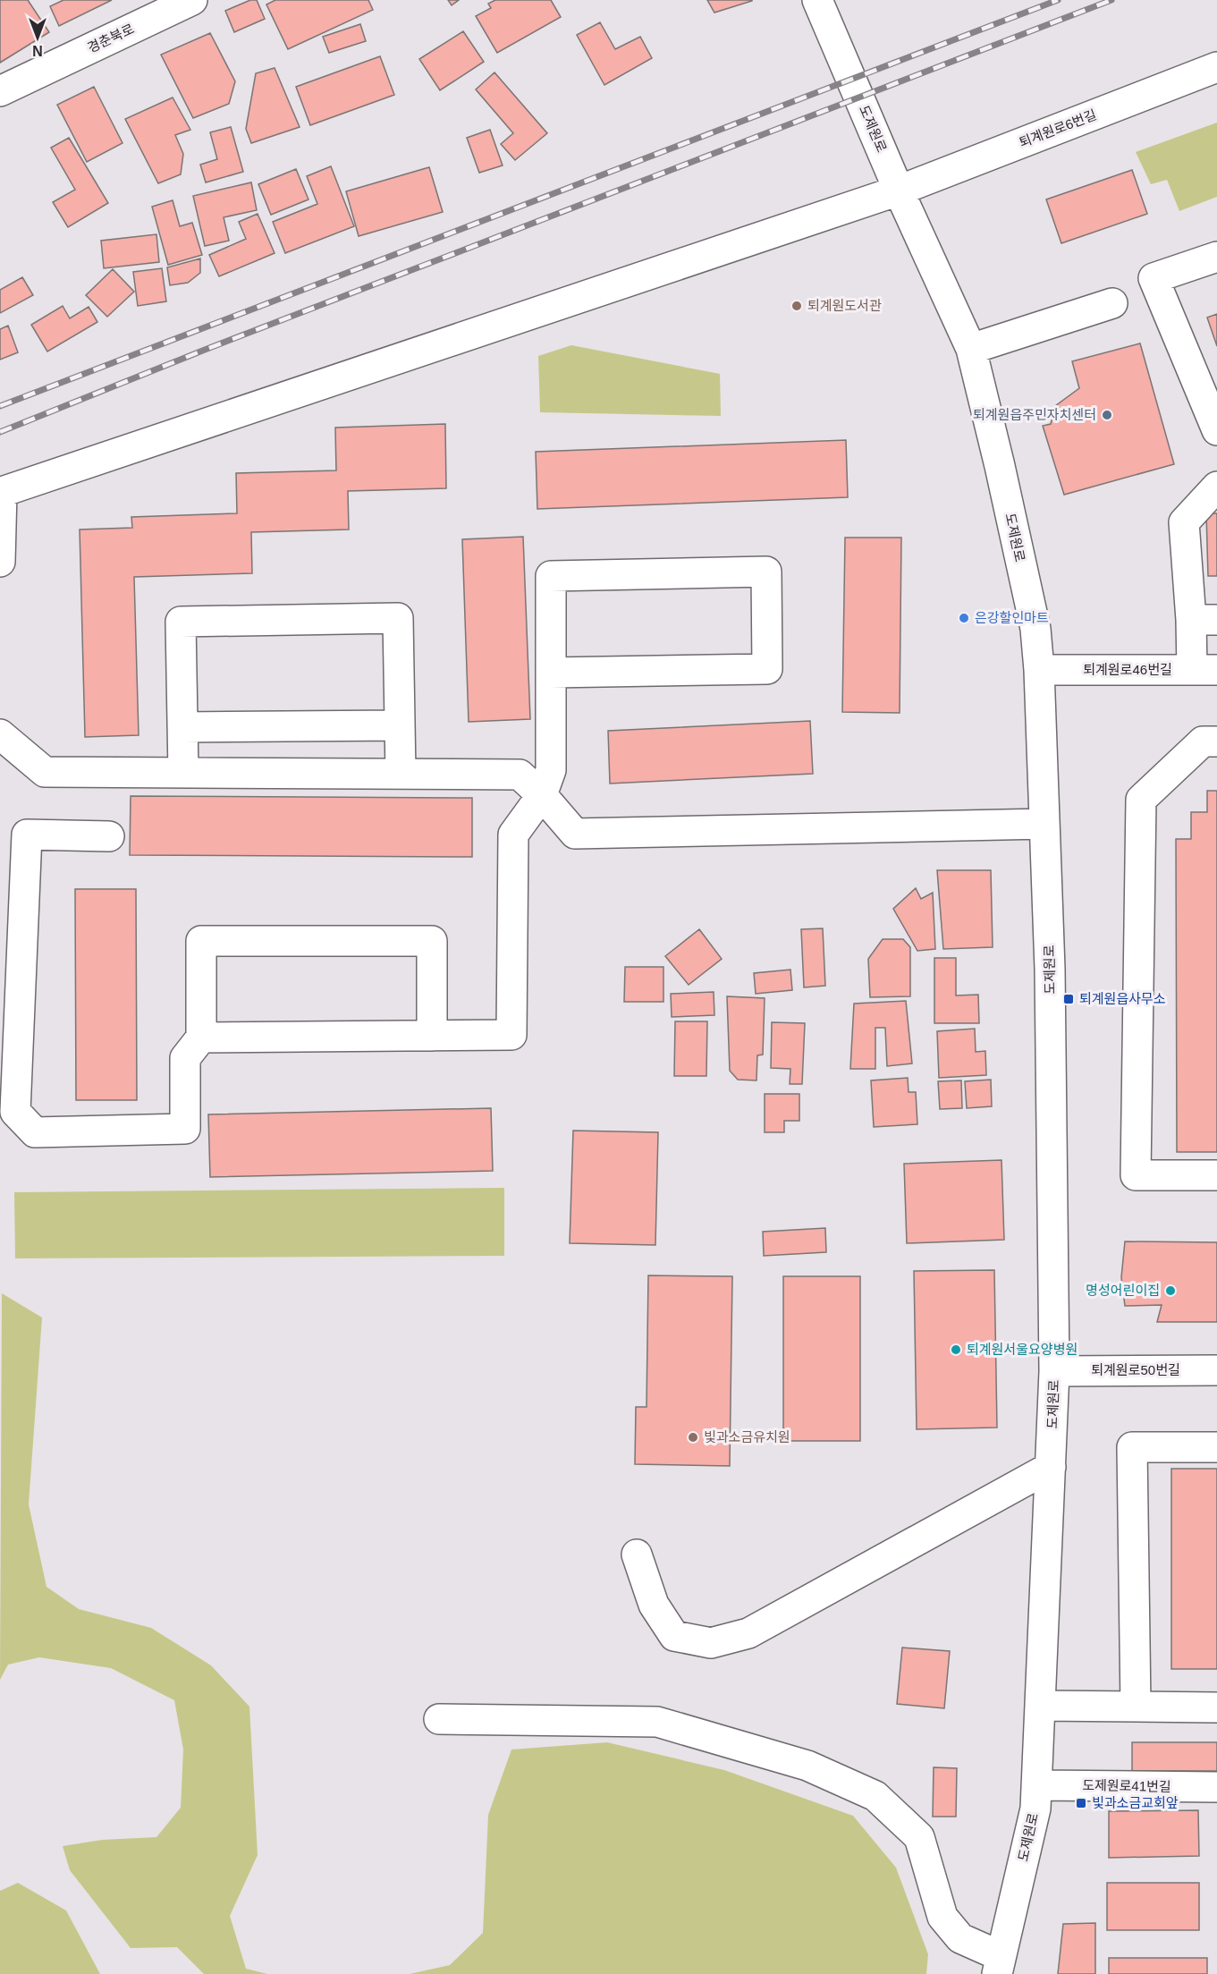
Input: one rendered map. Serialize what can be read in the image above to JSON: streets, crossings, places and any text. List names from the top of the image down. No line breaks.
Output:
{"streets":{"street":["경춘북로","도제원로","퇴계원로6번길","퇴계원로46번길","퇴계원로50번길","도제원로41번길"]},"crossings":[["도제원로","퇴계원로6번길"],["도제원로","퇴계원로46번길"],["도제원로","퇴계원로50번길"],["도제원로","도제원로41번길"]],"places":{"other":["퇴계원도서관","퇴계원읍주민자치센터","은강할인마트","명성어린이집","퇴계원서울요양병원","빛과소금유치원"],"transit":["퇴계원읍사무소","빛과소금교회앞"]},"north":"bottom"}
